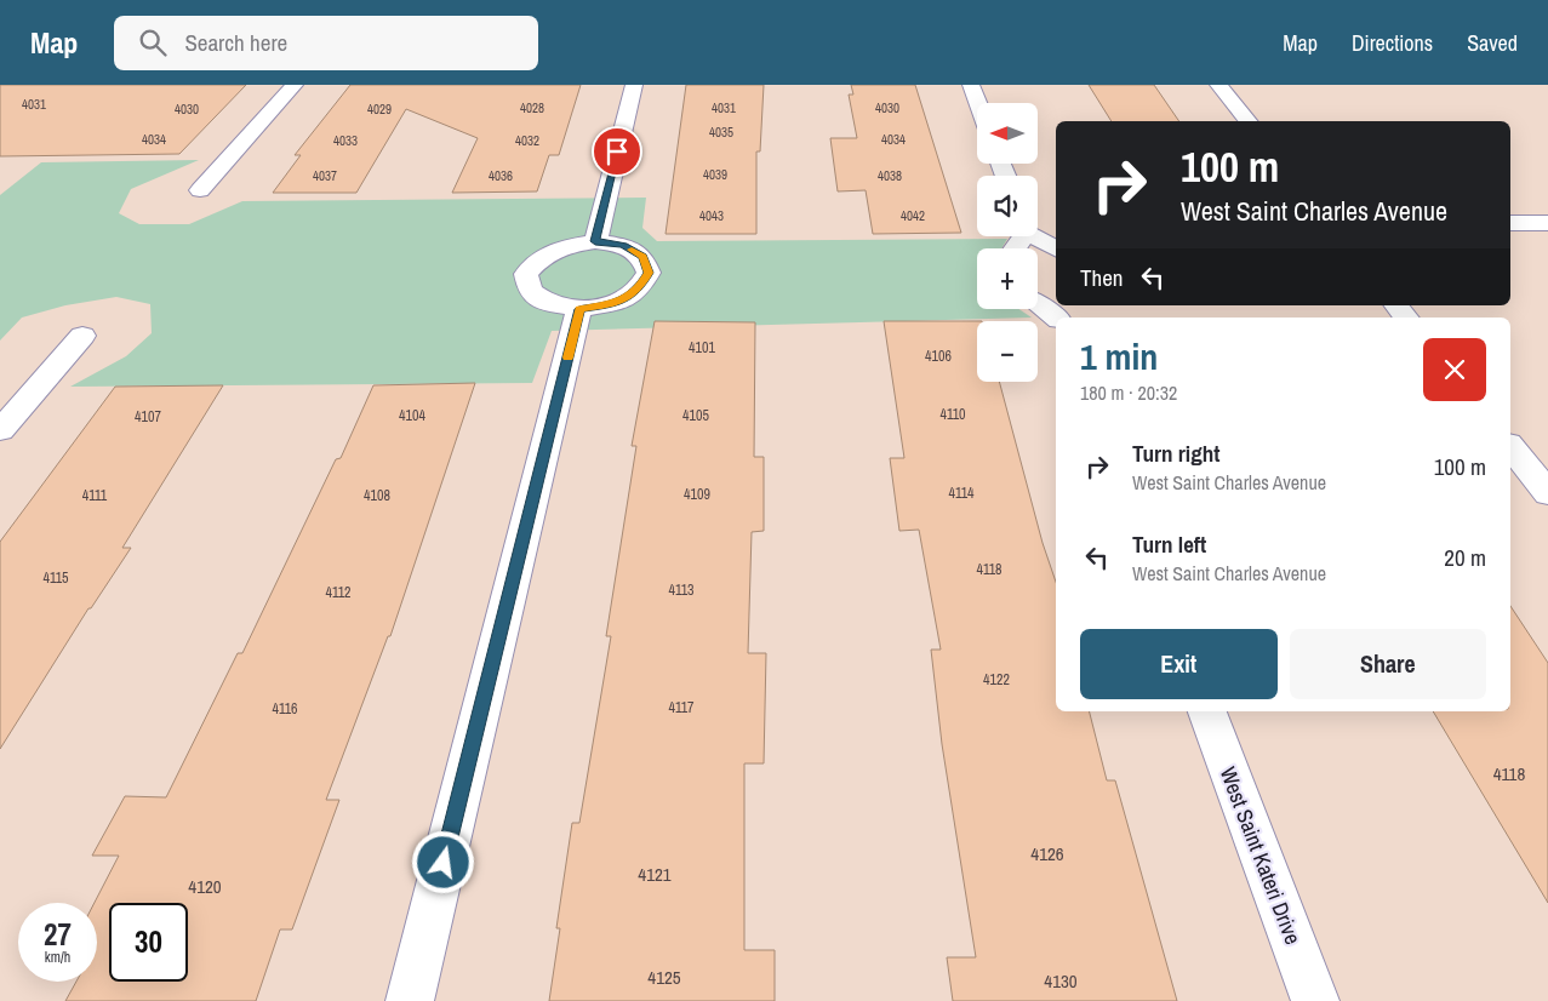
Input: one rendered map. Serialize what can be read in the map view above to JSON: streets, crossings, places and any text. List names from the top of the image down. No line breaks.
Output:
{"streets":{"street":["West Saint Kateri Drive"]},"house_numbers":["4031","4028","4031","4030","4030","4029","4035","4034","4034","4033","4032","4039","4037","4036","4038","4043","4042","4101","4106","4110","4104","4105","4107","4114","4109","4111","4108","4118","4115","4113","4112","4122","4117","4116","4118","4126","4121","4120","4125","4130"],"north":"left","page":{"header":"Map","search":"Search here","nav":["Map","Directions","Saved"],"map_buttons":["+","−"],"turn":["100 m","West Saint Charles Avenue"],"then":"Then","heading":["1 min","180 m · 20:32"],"list":[{"name":"Turn right","note":"West Saint Charles Avenue","value":"100 m"},{"name":"Turn left","note":"West Saint Charles Avenue","value":"20 m"}],"buttons":["Exit","Share"],"speed":"27 km/h","limit":"30"}}
